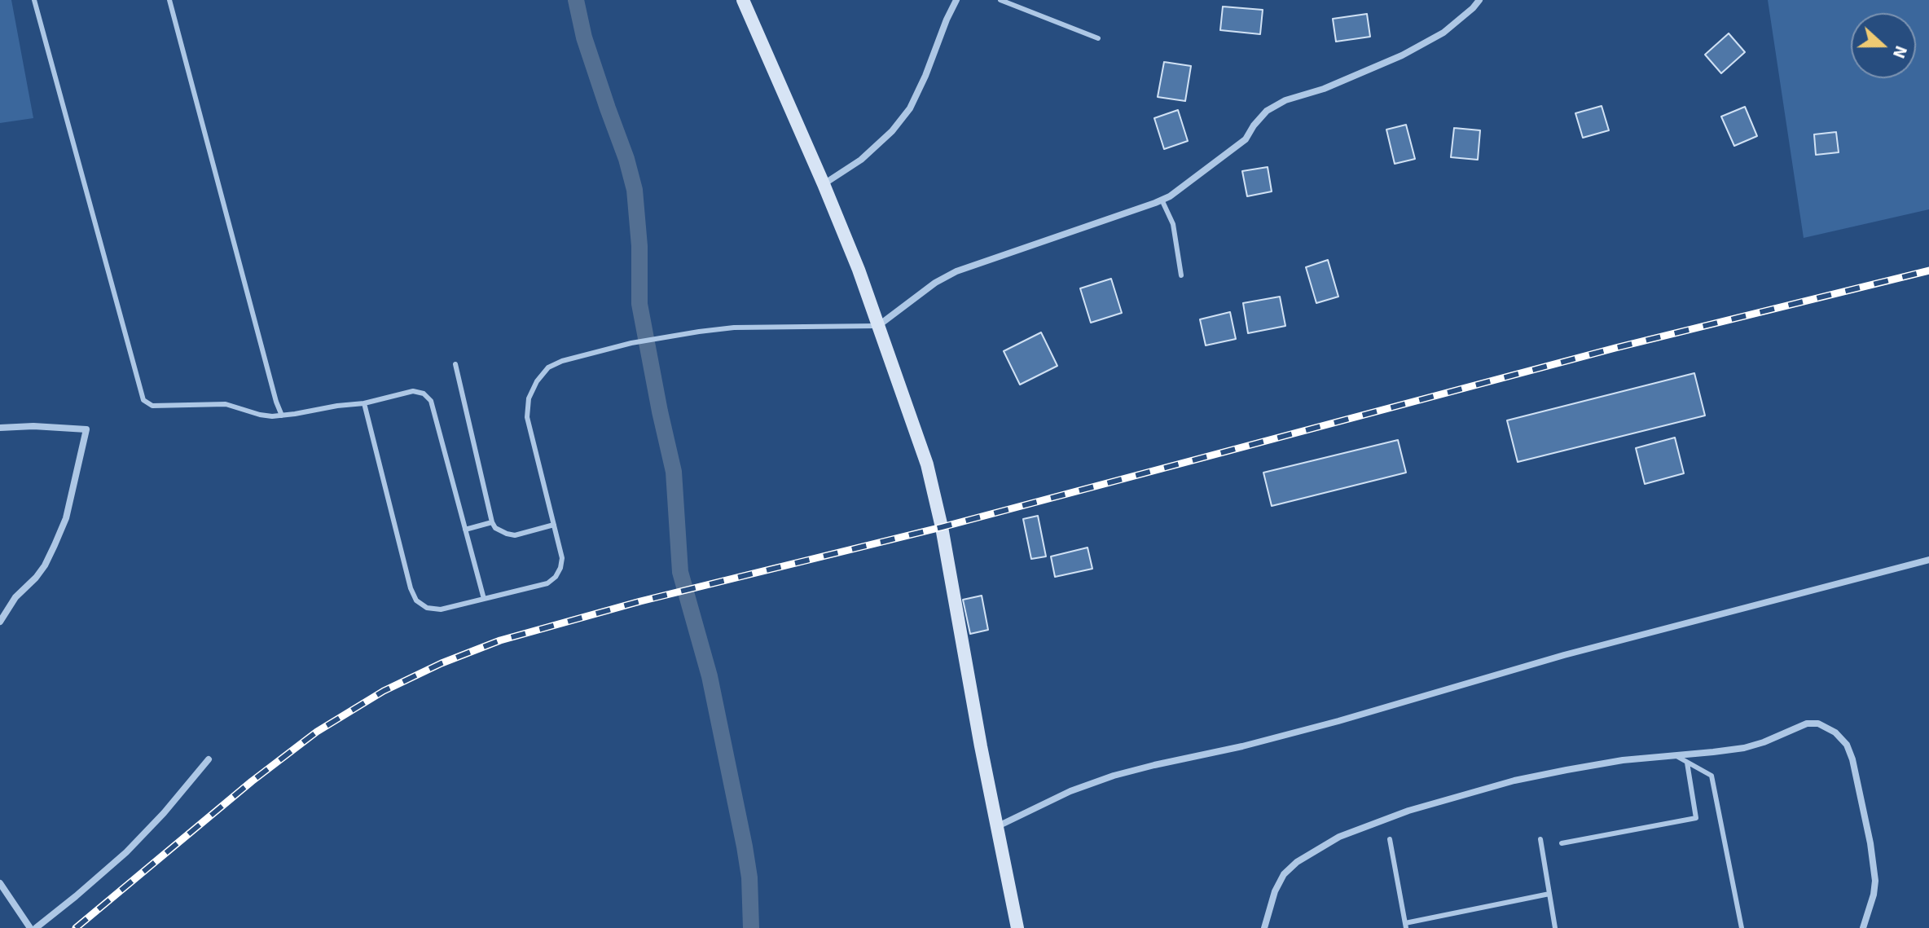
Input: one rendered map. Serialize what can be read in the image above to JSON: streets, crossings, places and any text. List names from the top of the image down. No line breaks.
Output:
{"north":"right"}
